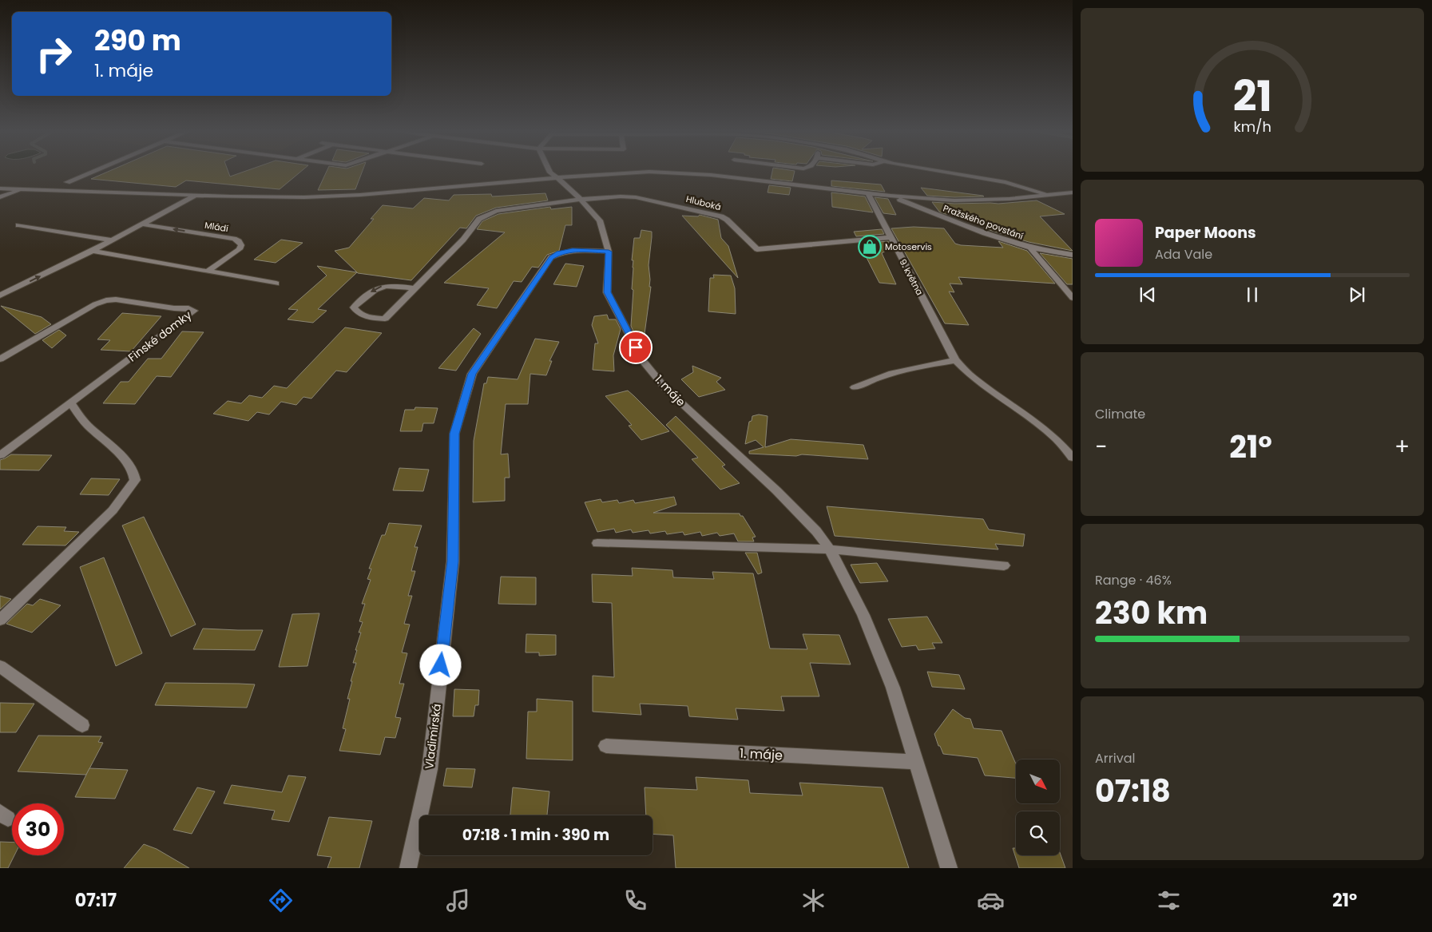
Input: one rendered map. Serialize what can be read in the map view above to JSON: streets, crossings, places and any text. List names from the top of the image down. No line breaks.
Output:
{"streets":{"street":["Hluboká","Pražského povstání","Mládí","9. května","Finské domky","1. máje","Vladimírská"]},"crossings":[["Hluboká","9. května"],["Hluboká","1. máje"],["1. máje","Vladimírská"]],"places":{"shop":["Motoservis"]},"north":"bottom right","page":{"turn":["290 m","1. máje"],"song":["Paper Moons","Ada Vale"],"tile":["Climate",["Range · 46%","230 km"],["Arrival","07:18"]],"heat":["−","21°","+"],"limit":"30","trip":"07:18 · 1 min · 390 m","tabs":["07:17","21°"],"gauge":["21","km/h"]}}
